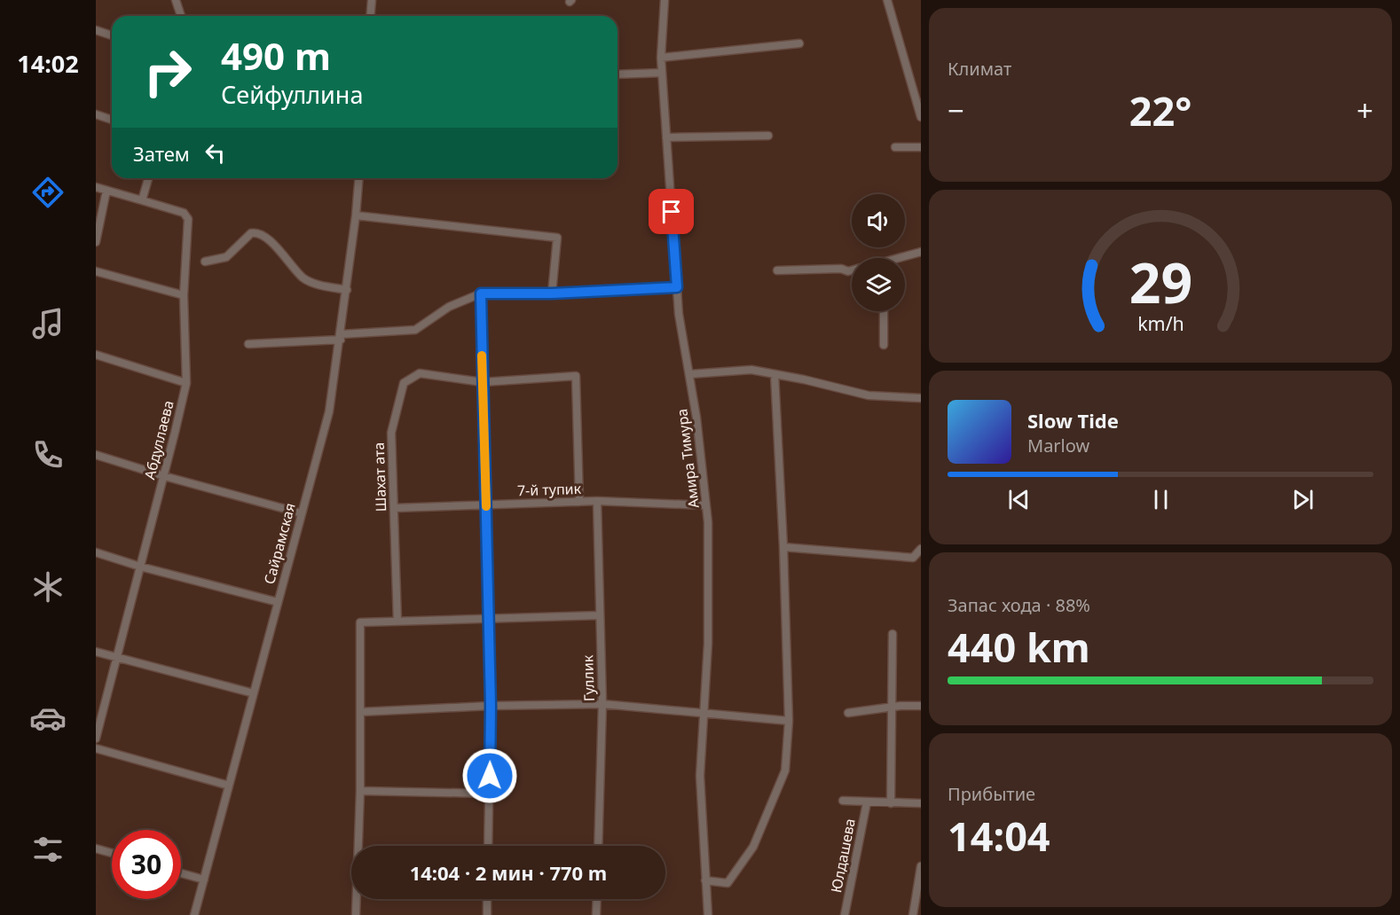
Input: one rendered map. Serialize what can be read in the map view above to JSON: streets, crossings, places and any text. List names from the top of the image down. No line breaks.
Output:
{"streets":{"street":["Абдуллаева","Амира Тимура","Шахат ата","7-й тупик","Сайрамская","Гуллик","Юлдашева"]},"crossings":[["Амира Тимура","7-й тупик"],["Шахат ата","7-й тупик"],["7-й тупик","Гуллик"]],"page":{"tabs":"14:02","tile":["Климат",["Запас хода · 88%","440 km"],["Прибытие","14:04"]],"turn":["490 m","Сейфуллина"],"heat":["−","22°","+"],"then":"Затем","song":["Slow Tide","Marlow"],"limit":"30","trip":"14:04 · 2 мин · 770 m","gauge":["29","km/h"]}}
